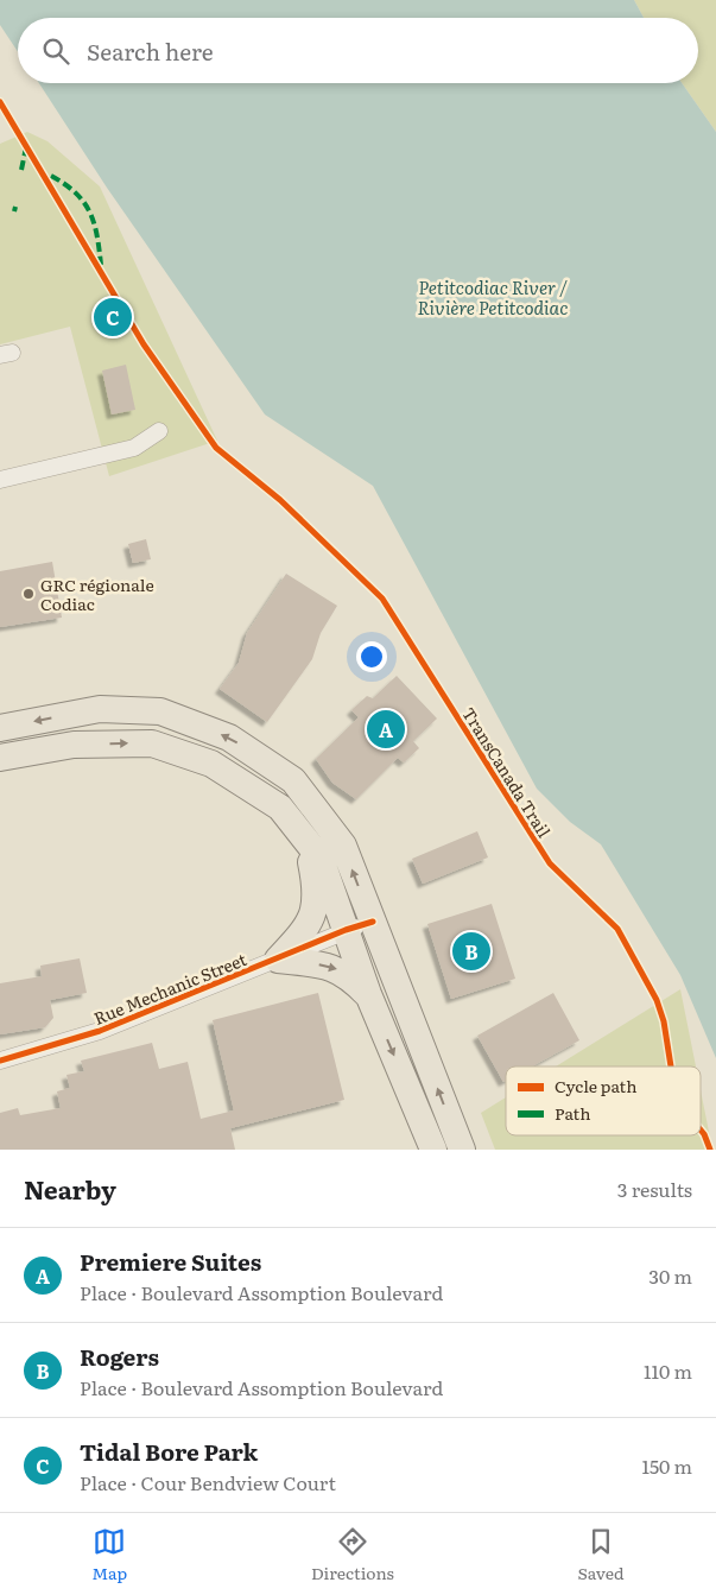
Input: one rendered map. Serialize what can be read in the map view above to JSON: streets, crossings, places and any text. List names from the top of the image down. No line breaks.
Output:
{"streets":{"street":["Rue Mechanic Street"],"cycle path":["TransCanada Trail"]},"water":["Petitcodiac River / Rivière Petitcodiac"],"places":["GRC régionale Codiac"],"legend":["Cycle path","Path"],"page":{"search":"Search here","pins":["C","A","B"],"heading":["Nearby","3 results"],"list":[{"mark":"A","name":"Premiere Suites","note":"Place · Boulevard Assomption Boulevard","value":"30 m"},{"mark":"B","name":"Rogers","note":"Place · Boulevard Assomption Boulevard","value":"110 m"},{"mark":"C","name":"Tidal Bore Park","note":"Place · Cour Bendview Court","value":"150 m"}],"nav":["Map","Directions","Saved"]}}
